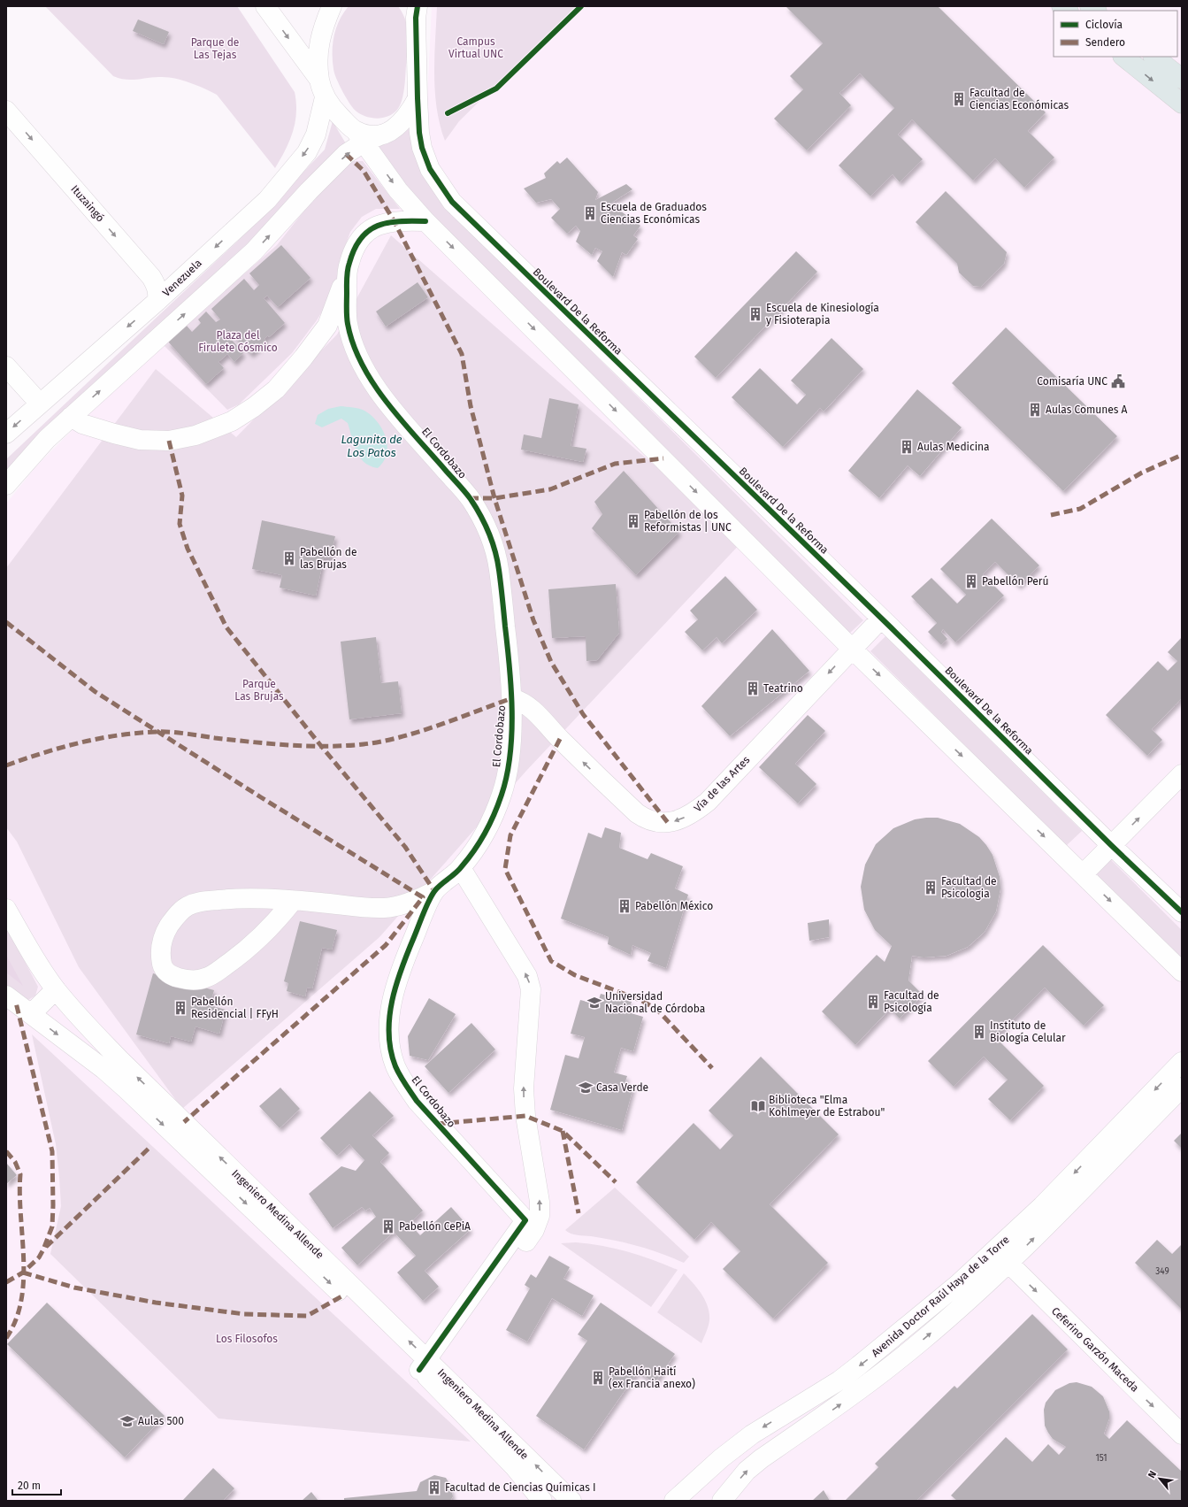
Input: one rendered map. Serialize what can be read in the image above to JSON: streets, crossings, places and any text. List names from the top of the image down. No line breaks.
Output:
{"streets":{"street":["Ituzaingó","Venezuela","Boulevard De la Reforma","El Cordobazo","Vía de las Artes","Ingeniero Medina Allende","Avenida Doctor Raúl Haya de la Torre","Ceferino Garzón Maceda"]},"crossings":[["Ituzaingó","Venezuela"],["Boulevard De la Reforma","Vía de las Artes"],["El Cordobazo","Vía de las Artes"],["Avenida Doctor Raúl Haya de la Torre","Ceferino Garzón Maceda"]],"one_way":["Ituzaingó","Ceferino Garzón Maceda"],"water":["Lagunita de Los Patos"],"parks":["Campus Virtual UNC","Parque de Las Tejas","Plaza del Firulete Cósmico","Parque Las Brujas","Los Filosofos"],"places":{"building":["Facultad de Ciencias Económicas","Escuela de Graduados Ciencias Económicas","Escuela de Kinesiología y Fisioterapia","Aulas Comunes A","Aulas Medicina","Pabellón de los Reformistas | UNC","Pabellón de las Brujas","Pabellón Perú","Teatrino","Facultad de Psicologia","Pabellón México","Facultad de Psicología","Pabellón Residencial | FFyH","Instituto de Biología Celular","Pabellón CePiA","Pabellón Haití (ex Francia anexo)","Facultad de Ciencias Químicas I"],"public building":["Comisaría UNC"],"school or university":["Universidad Nacional de Córdoba","Casa Verde","Aulas 500"],"library":["Biblioteca \"Elma Kohlmeyer de Estrabou\""]},"house_numbers":["349","151"],"legend":["Ciclovía","Sendero"],"scale_bar":"20 m","north":"top left"}
